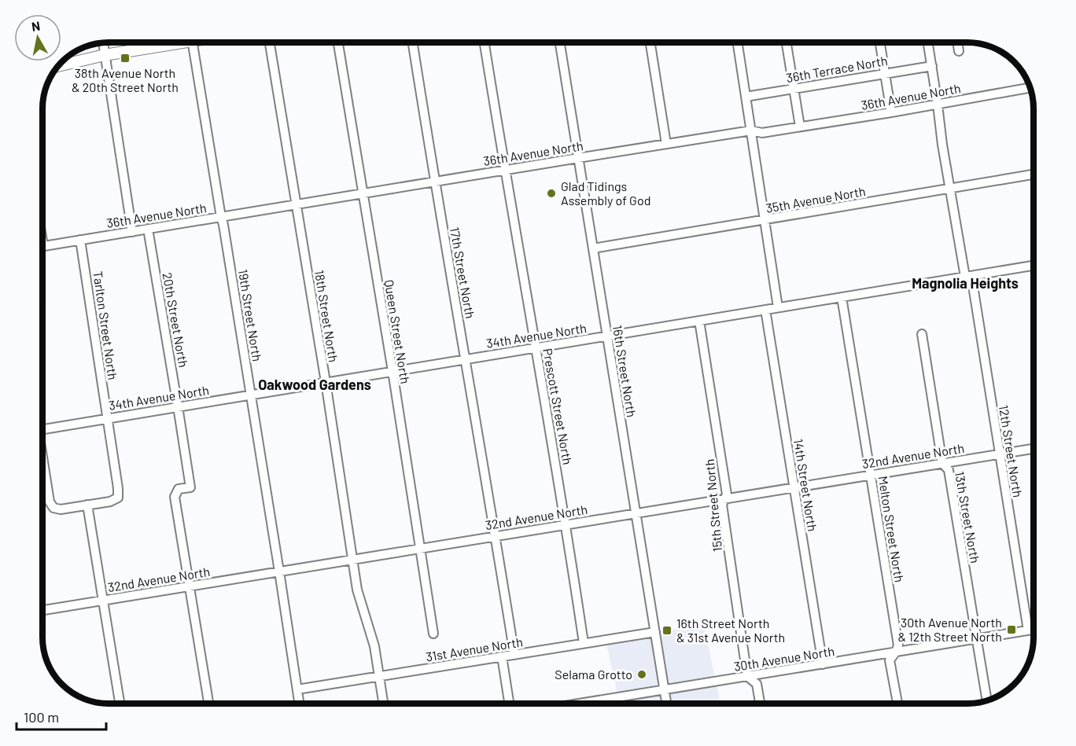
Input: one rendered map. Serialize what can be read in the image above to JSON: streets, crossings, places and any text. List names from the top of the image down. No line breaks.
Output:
{"streets":{"street":["36th Terrace North","36th Avenue North","35th Avenue North","17th Street North","19th Street North","18th Street North","20th Street North","Tarlton Street North","Queen Street North","34th Avenue North","16th Street North","Prescott Street North","12th Street North","32nd Avenue North","14th Street North","15th Street North","13th Street North","Melton Street North","31st Avenue North","30th Avenue North"]},"crossings":[["36th Terrace North","12th Street North"],["36th Avenue North","17th Street North"],["36th Avenue North","19th Street North"],["36th Avenue North","18th Street North"],["36th Avenue North","20th Street North"],["36th Avenue North","Tarlton Street North"],["36th Avenue North","Queen Street North"],["36th Avenue North","16th Street North"],["36th Avenue North","Prescott Street North"],["36th Avenue North","12th Street North"],["35th Avenue North","16th Street North"],["35th Avenue North","12th Street North"],["17th Street North","34th Avenue North"],["17th Street North","32nd Avenue North"],["17th Street North","31st Avenue North"],["19th Street North","34th Avenue North"],["19th Street North","32nd Avenue North"],["19th Street North","31st Avenue North"],["18th Street North","34th Avenue North"],["18th Street North","32nd Avenue North"],["18th Street North","31st Avenue North"],["20th Street North","34th Avenue North"],["20th Street North","32nd Avenue North"],["Tarlton Street North","34th Avenue North"],["Queen Street North","34th Avenue North"],["Queen Street North","32nd Avenue North"],["34th Avenue North","16th Street North"],["34th Avenue North","Prescott Street North"],["34th Avenue North","12th Street North"],["34th Avenue North","14th Street North"],["34th Avenue North","15th Street North"],["34th Avenue North","Melton Street North"],["16th Street North","32nd Avenue North"],["16th Street North","31st Avenue North"],["16th Street North","30th Avenue North"],["Prescott Street North","32nd Avenue North"],["Prescott Street North","31st Avenue North"],["12th Street North","32nd Avenue North"],["12th Street North","30th Avenue North"],["32nd Avenue North","14th Street North"],["32nd Avenue North","15th Street North"],["32nd Avenue North","13th Street North"],["32nd Avenue North","Melton Street North"],["14th Street North","30th Avenue North"],["15th Street North","30th Avenue North"],["13th Street North","30th Avenue North"],["Melton Street North","30th Avenue North"]],"districts":["Magnolia Heights","Oakwood Gardens"],"places":{"transit":["38th Avenue North & 20th Street North","30th Avenue North & 12th Street North","16th Street North & 31st Avenue North"],"other":["Glad Tidings Assembly of God","Selama Grotto"]},"scale_bar":"100 m","north":"top"}
